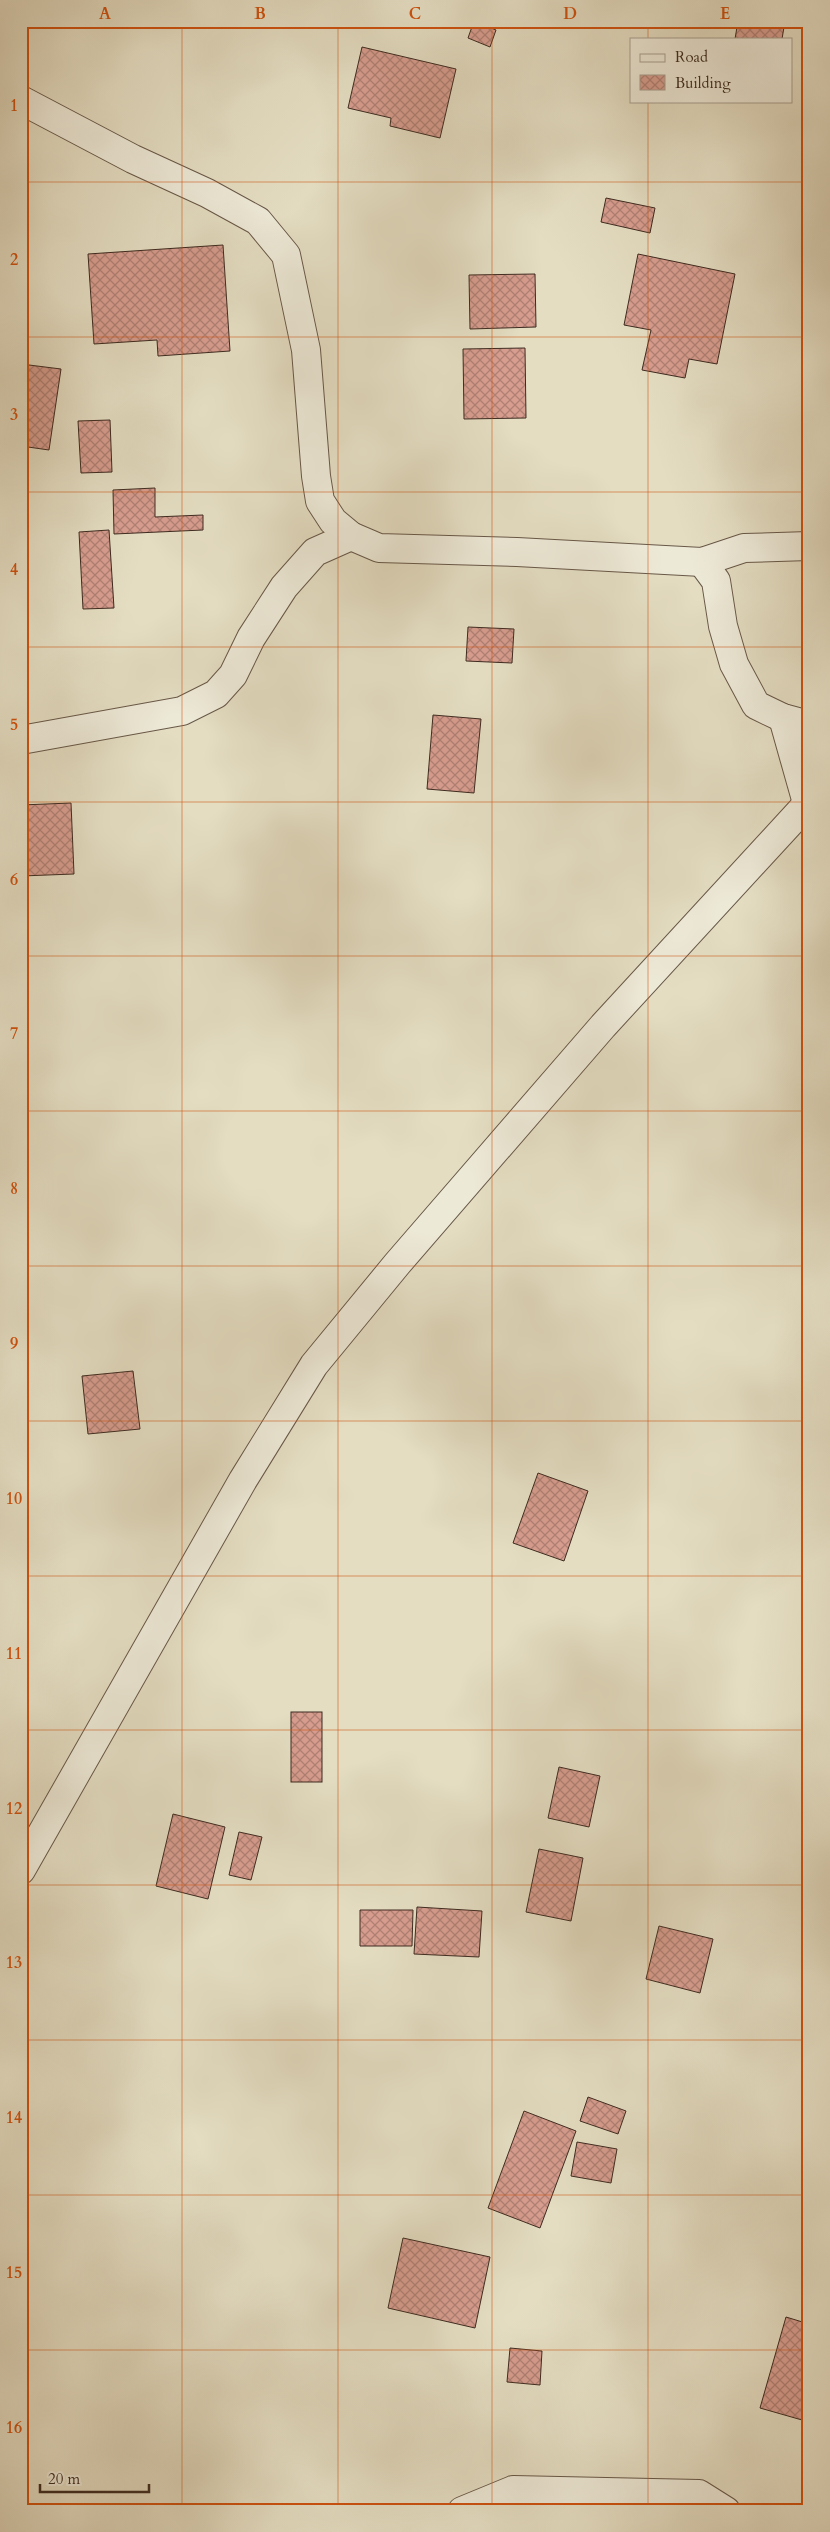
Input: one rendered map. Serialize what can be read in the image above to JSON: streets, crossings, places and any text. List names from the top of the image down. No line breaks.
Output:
{"legend":["Road","Building"],"scale_bar":"20 m","grid":{"columns":["A","B","C","D","E"],"rows":["1","2","3","4","5","6","7","8","9","10","11","12","13","14","15","16"]}}
